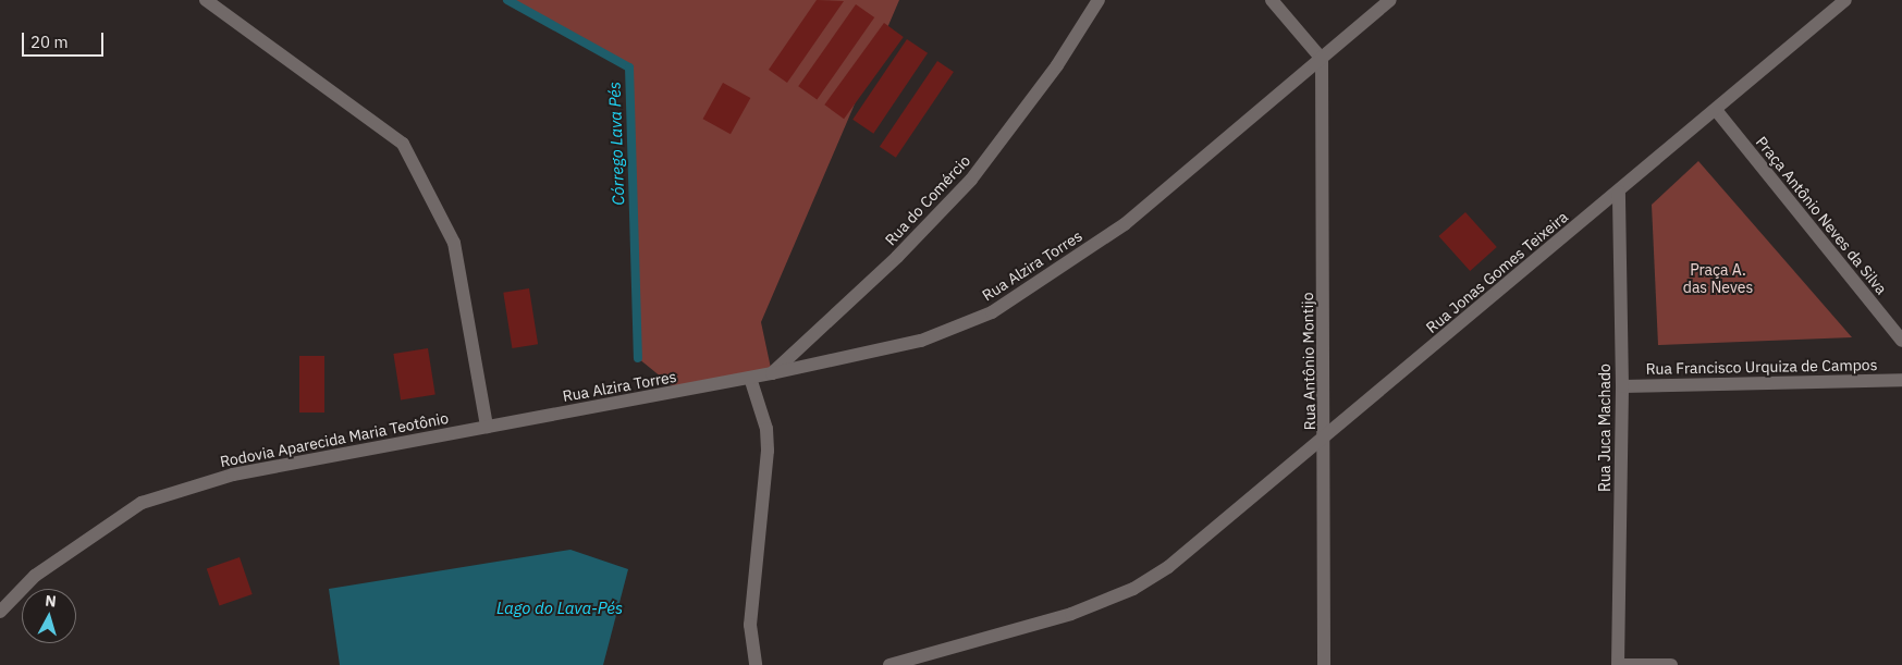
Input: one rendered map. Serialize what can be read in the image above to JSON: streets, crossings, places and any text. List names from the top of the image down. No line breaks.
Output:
{"streets":{"street":["Rua do Comércio","Praça Antônio Neves da Silva","Rua Alzira Torres","Rua Jonas Gomes Teixeira","Rua Antônio Montijo","Rua Francisco Urquiza de Campos","Rua Juca Machado","Rodovia Aparecida Maria Teotônio"]},"crossings":[["Rua do Comércio","Rua Alzira Torres"],["Praça Antônio Neves da Silva","Rua Jonas Gomes Teixeira"],["Rua Alzira Torres","Rua Antônio Montijo"],["Rua Alzira Torres","Rodovia Aparecida Maria Teotônio"],["Rua Jonas Gomes Teixeira","Rua Antônio Montijo"],["Rua Jonas Gomes Teixeira","Rua Juca Machado"],["Rua Francisco Urquiza de Campos","Rua Juca Machado"]],"water":["Córrego Lava Pés","Lago do Lava-Pés"],"parks":["Praça A. das Neves"],"scale_bar":"20 m","north":"top"}
